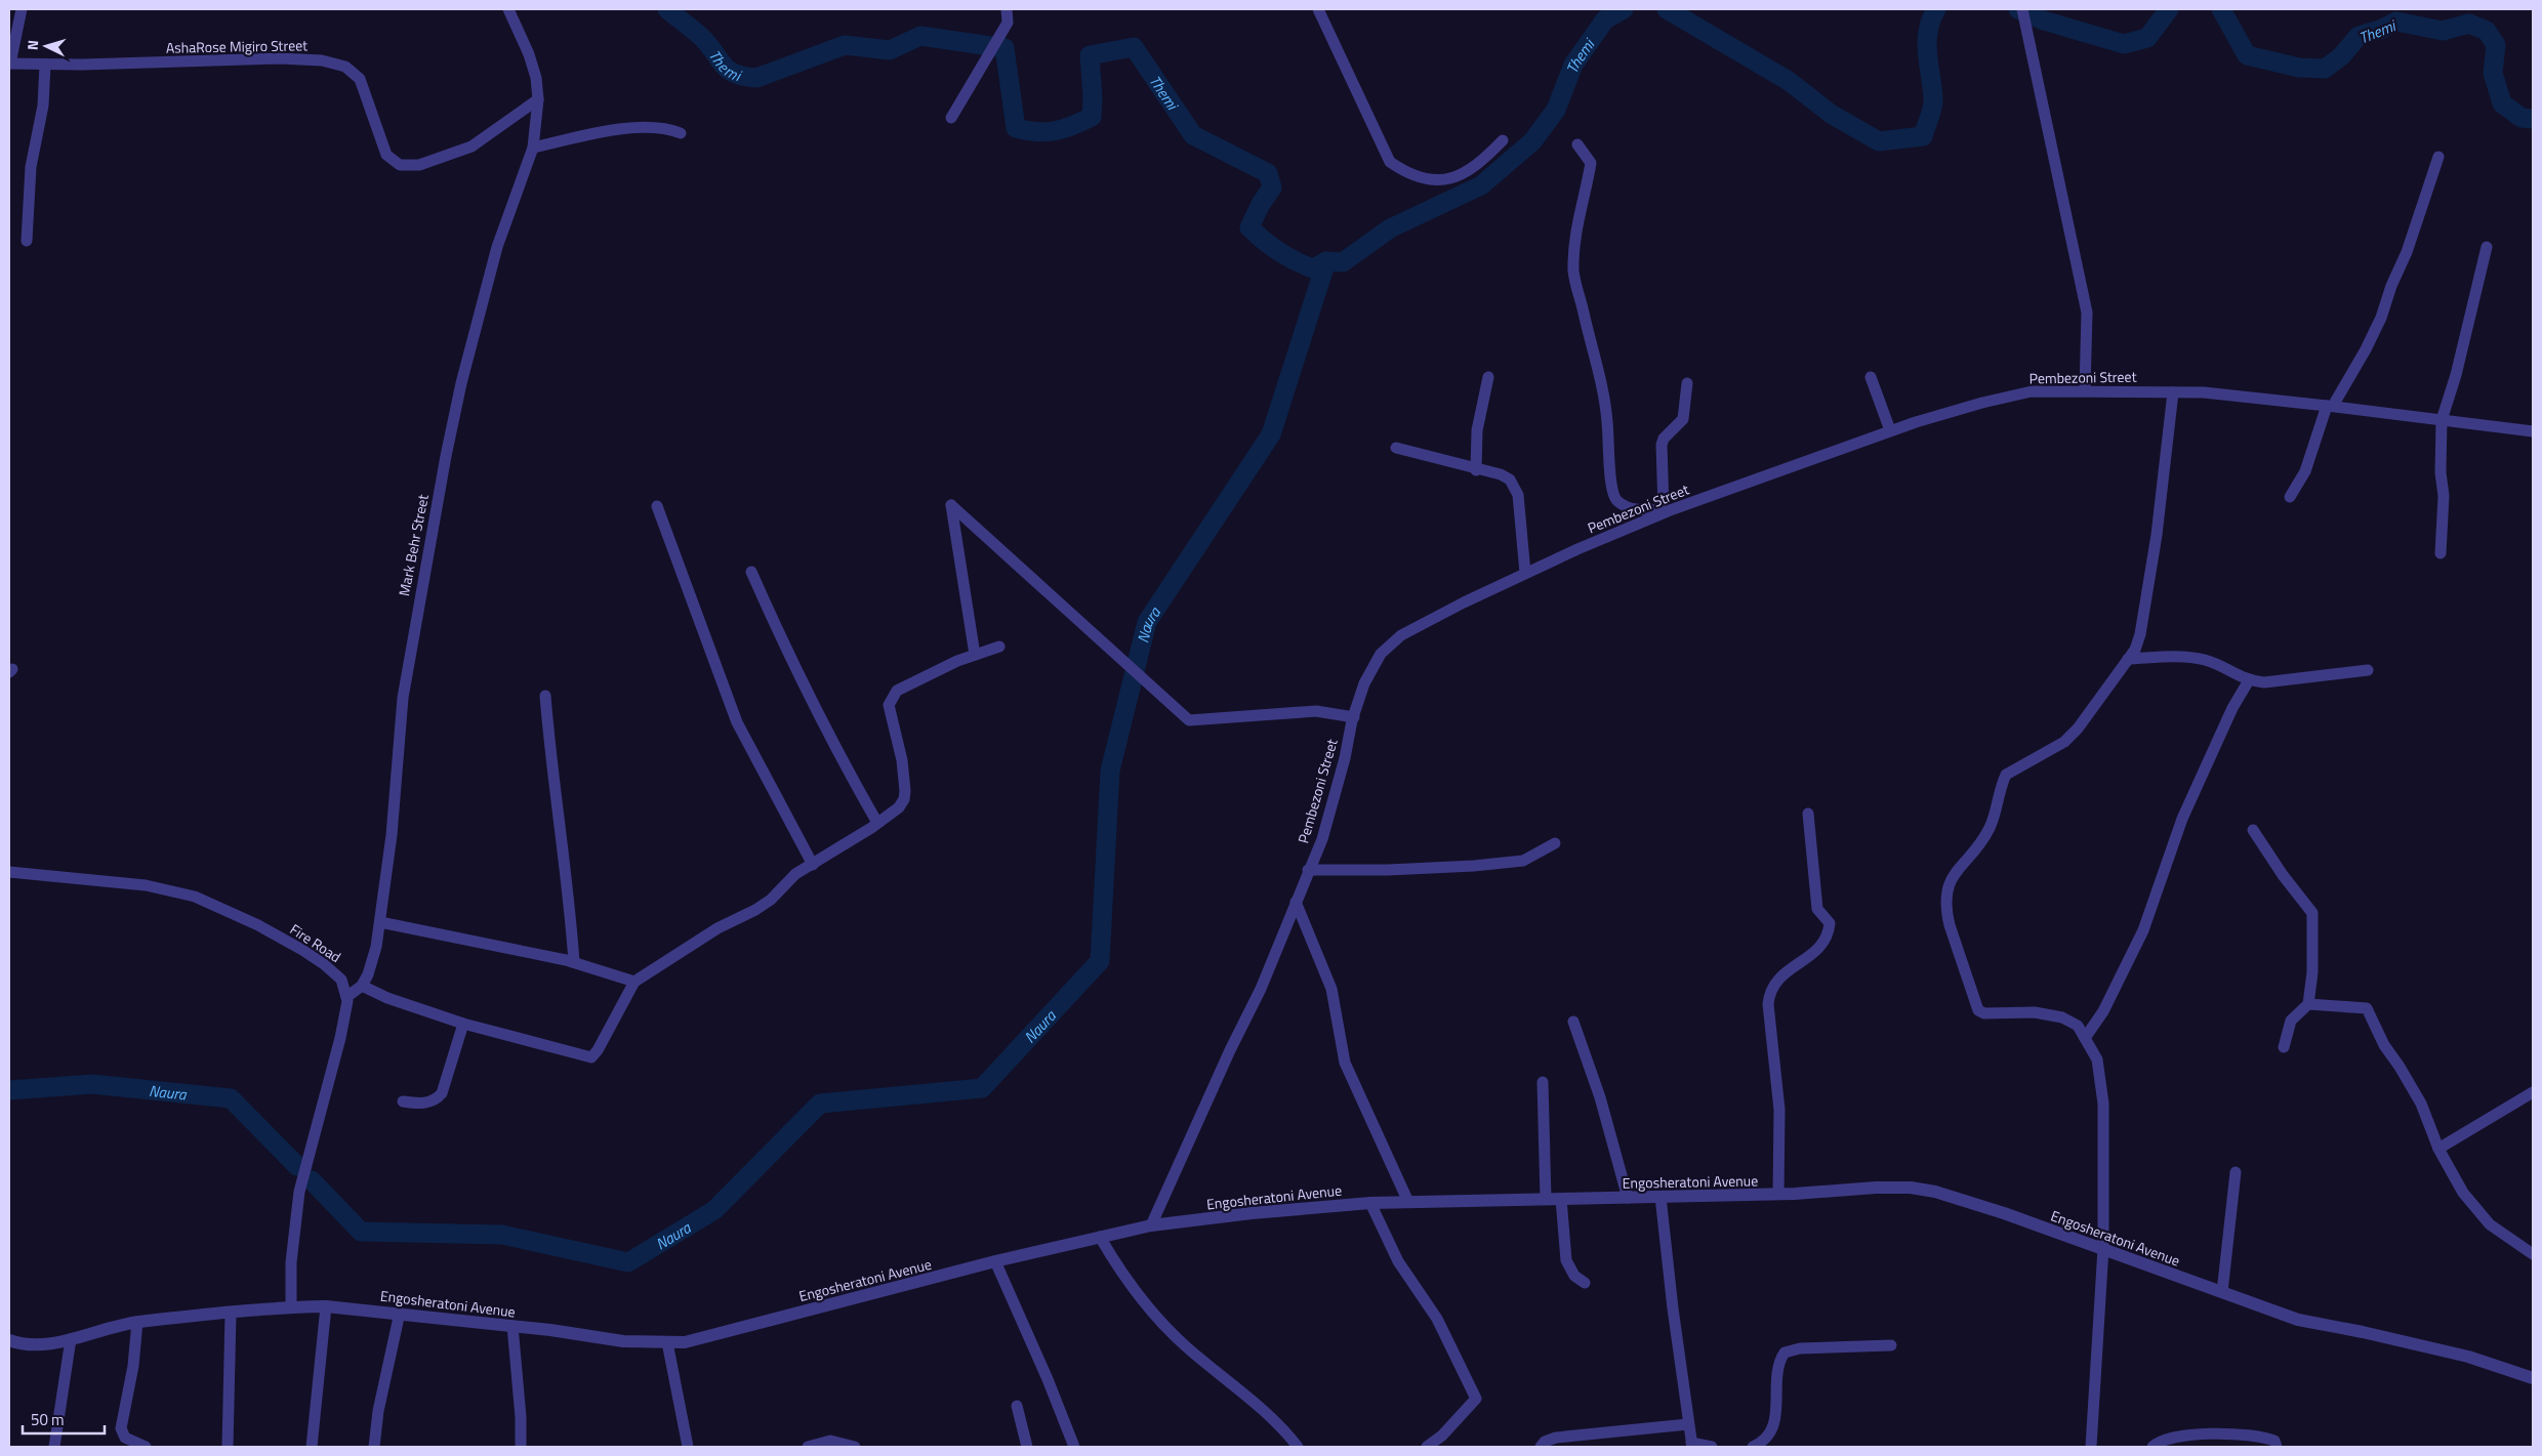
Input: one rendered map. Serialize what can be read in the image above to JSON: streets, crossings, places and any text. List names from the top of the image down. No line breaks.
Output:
{"streets":{"street":["AshaRose Migiro Street","Pembezoni Street","Mark Behr Street","Fire Road","Engosheratoni Avenue"]},"crossings":[["AshaRose Migiro Street","Mark Behr Street"],["Pembezoni Street","Engosheratoni Avenue"]],"water":["Themi","Naura"],"scale_bar":"50 m","north":"left"}
